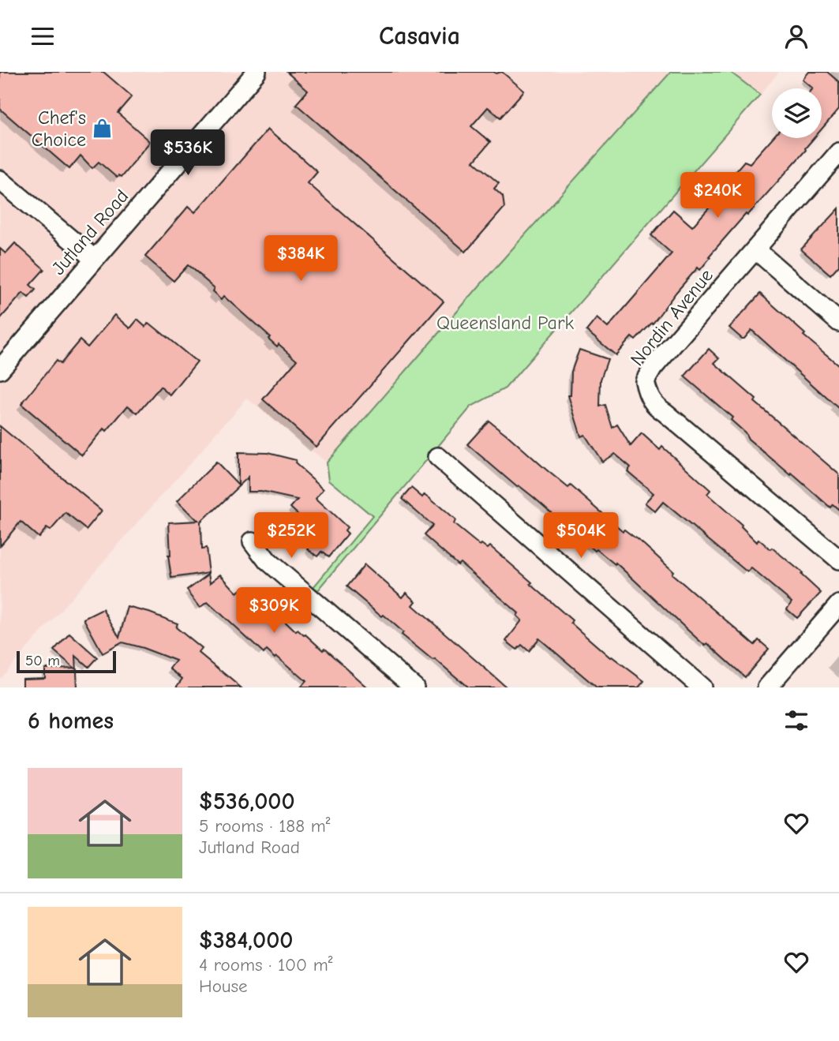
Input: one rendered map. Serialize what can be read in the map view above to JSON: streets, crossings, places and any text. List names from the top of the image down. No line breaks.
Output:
{"streets":{"street":["Jutland Road","Nordin Avenue"]},"parks":["Queensland Park"],"places":{"shop":["Chef's Choice"]},"scale_bar":"50 m","page":{"header":"Casavia","price":["$536K","$240K","$384K","$252K","$504K","$309K"],"scale":"50 m","heading":"6 homes","list":[{"name":"$536,000","note":"5 rooms · 188 m² · Jutland Road"},{"name":"$384,000","note":"4 rooms · 100 m² · House"}]}}
